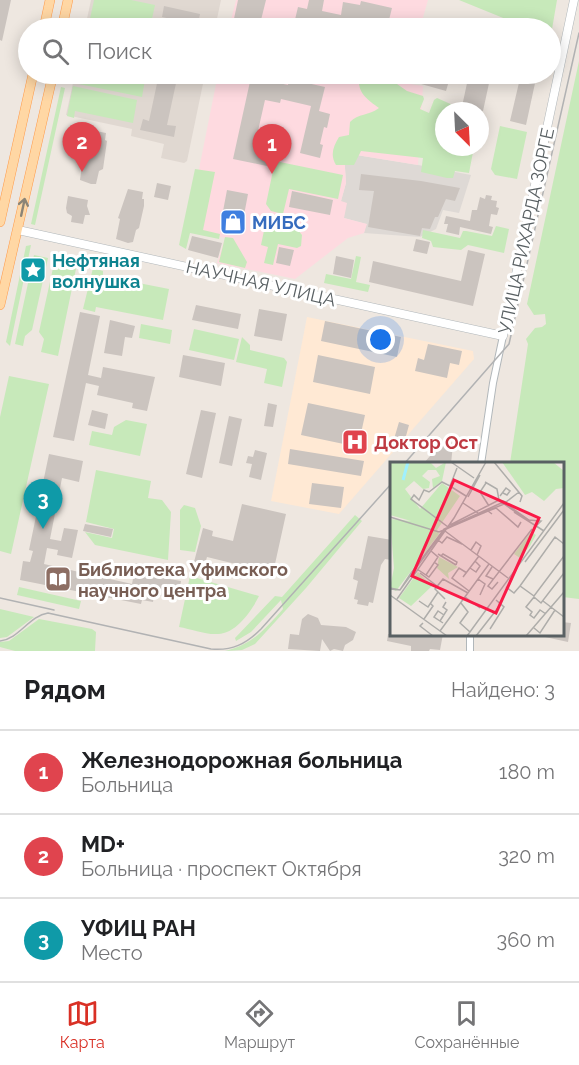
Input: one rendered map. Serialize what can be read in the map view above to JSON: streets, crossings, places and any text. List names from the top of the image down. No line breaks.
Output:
{"streets":{"street":["УЛИЦА РИХАРДА ЗОРГЕ","НАУЧНАЯ УЛИЦА"]},"crossings":[["УЛИЦА РИХАРДА ЗОРГЕ","НАУЧНАЯ УЛИЦА"]],"places":{"shop":["МИБС"],"place":["Нефтяная волнушка"],"hospital":["Доктор Ост"],"library":["Библиотека Уфимского научного центра"]},"north":"bottom right","page":{"search":"Поиск","pins":["2","1","3"],"heading":["Рядом","Найдено: 3"],"list":[{"mark":"1","name":"Железнодорожная больница","note":"Больница","value":"180 m"},{"mark":"2","name":"MD+","note":"Больница · проспект Октября","value":"320 m"},{"mark":"3","name":"УФИЦ РАН","note":"Место","value":"360 m"}],"nav":["Карта","Маршрут","Сохранённые"]}}
